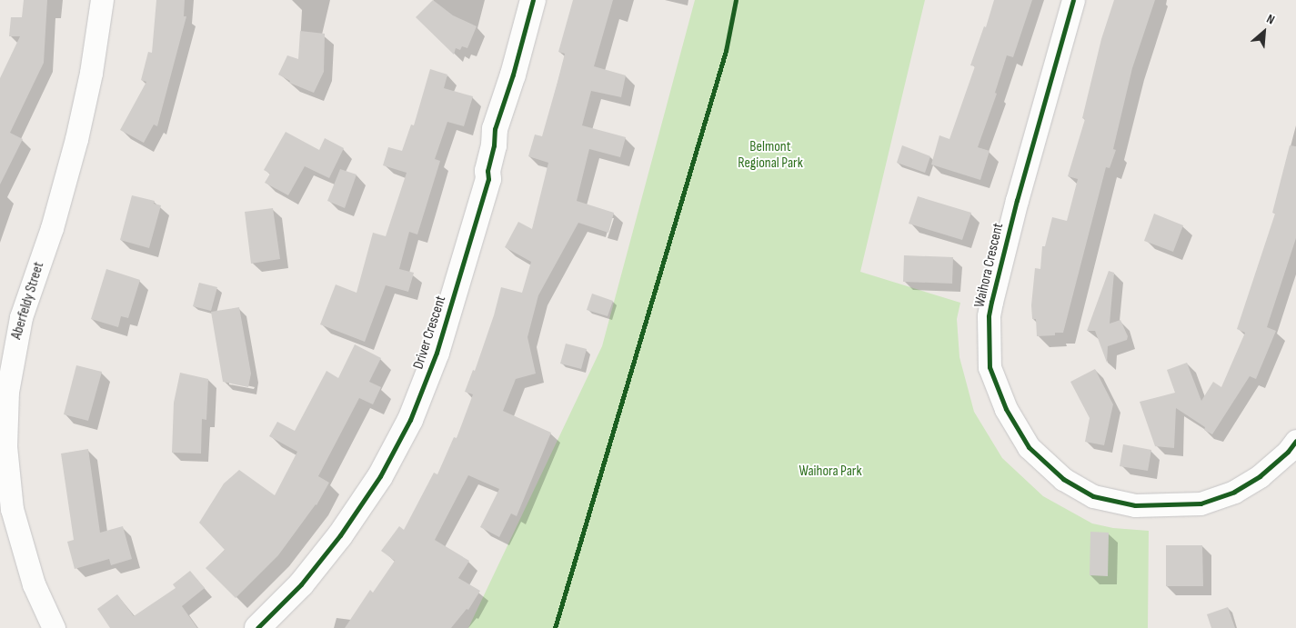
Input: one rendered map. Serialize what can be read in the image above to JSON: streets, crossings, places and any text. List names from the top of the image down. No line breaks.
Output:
{"streets":{"street":["Waihora Crescent","Aberfeldy Street","Driver Crescent"]},"parks":["Belmont Regional Park","Waihora Park"],"north":"top right"}
